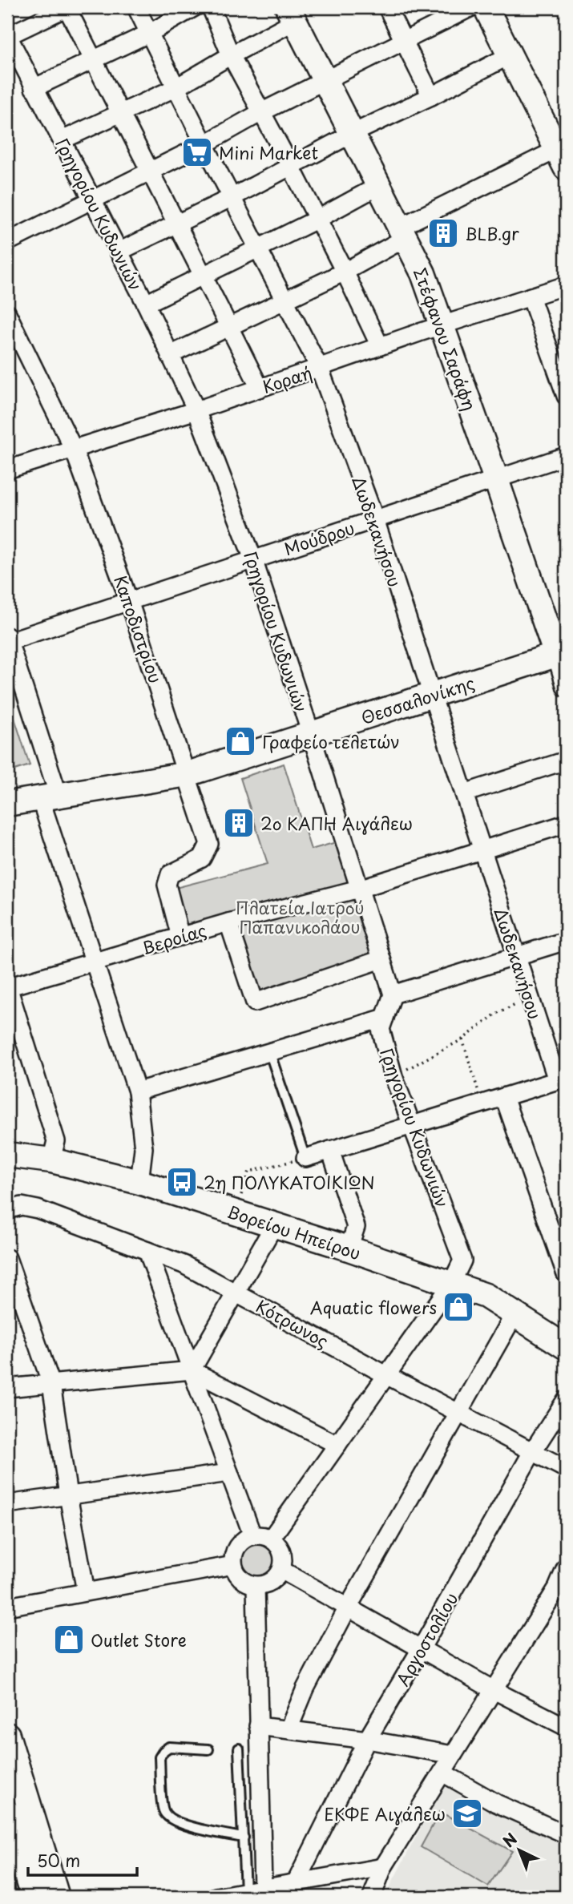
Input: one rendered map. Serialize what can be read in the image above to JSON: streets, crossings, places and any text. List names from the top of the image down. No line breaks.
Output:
{"streets":{"street":["Γρηγορίου Κυδωνιών","Στέφανου Σαράφη","Κοραή","Δωδεκανήσου","Μούδρου","Καποδιστρίου","Θεσσαλονίκης","Βεροίας","Βορείου Ηπείρου","Κότρωνος","Αργοστολίου"]},"crossings":[["Γρηγορίου Κυδωνιών","Κοραή"],["Γρηγορίου Κυδωνιών","Μούδρου"],["Γρηγορίου Κυδωνιών","Θεσσαλονίκης"],["Γρηγορίου Κυδωνιών","Βεροίας"],["Γρηγορίου Κυδωνιών","Βορείου Ηπείρου"],["Γρηγορίου Κυδωνιών","Κότρωνος"],["Στέφανου Σαράφη","Κοραή"],["Στέφανου Σαράφη","Μούδρου"],["Στέφανου Σαράφη","Θεσσαλονίκης"],["Κοραή","Δωδεκανήσου"],["Κοραή","Καποδιστρίου"],["Δωδεκανήσου","Μούδρου"],["Δωδεκανήσου","Θεσσαλονίκης"],["Δωδεκανήσου","Βεροίας"],["Μούδρου","Καποδιστρίου"],["Καποδιστρίου","Θεσσαλονίκης"],["Καποδιστρίου","Βεροίας"],["Κότρωνος","Αργοστολίου"]],"parks":["Πλατεία Ιατρού Παπανικολάου"],"places":{"supermarket":["Mini Market"],"building":["BLB.gr","2ο ΚΑΠΗ Αιγάλεω"],"shop":["Γραφείο τελετών","Aquatic flowers","Outlet Store"],"bus stop":["2η ΠΟΛΥΚΑΤΟΙΚΙΏΝ"],"school or university":["ΕΚΦΕ Αιγάλεω"]},"scale_bar":"50 m","north":"top left"}
